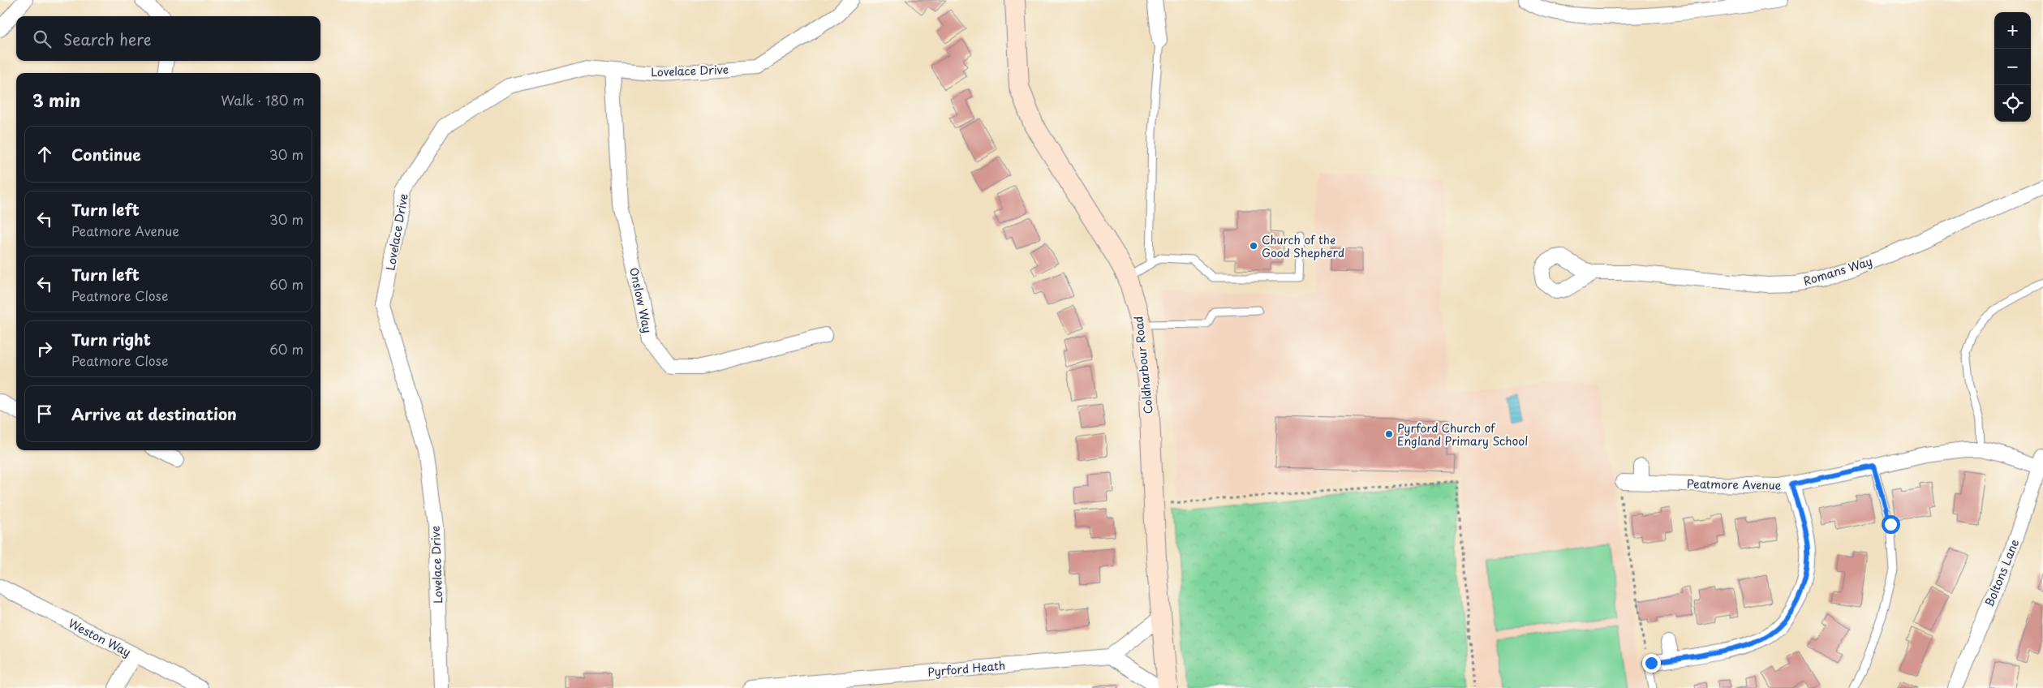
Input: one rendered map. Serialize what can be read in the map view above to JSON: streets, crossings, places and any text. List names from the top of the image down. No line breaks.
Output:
{"streets":{"main road":["Coldharbour Road"],"street":["Lovelace Drive","Romans Way","Onslow Way","Peatmore Avenue","Boltons Lane","Weston Way","Pyrford Heath"]},"crossings":[["Lovelace Drive","Onslow Way"],["Peatmore Avenue","Boltons Lane"]],"places":["Church of the Good Shepherd","Pyrford Church of England Primary School"],"page":{"map_buttons":["+","−"],"search":"Search here","heading":["3 min","Walk · 180 m"],"list":[["Continue","30 m"],["Turn left","Peatmore Avenue","30 m"],["Turn left","Peatmore Close","60 m"],["Turn right","Peatmore Close","60 m"],"Arrive at destination"]}}
